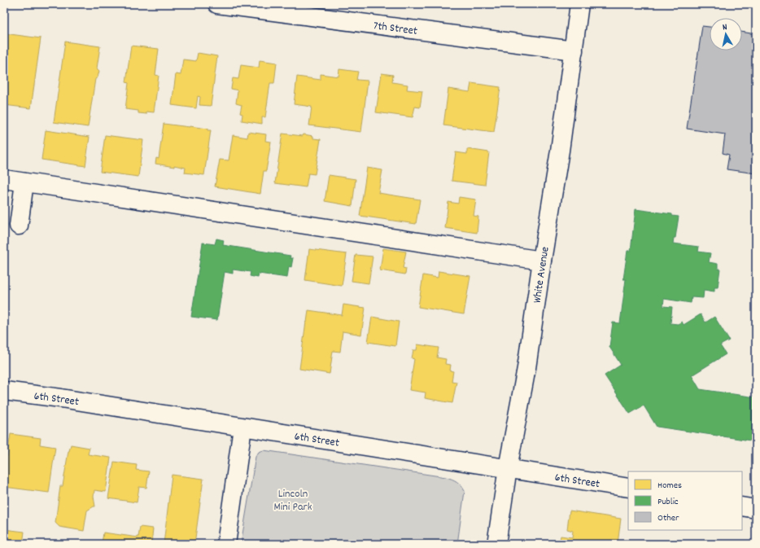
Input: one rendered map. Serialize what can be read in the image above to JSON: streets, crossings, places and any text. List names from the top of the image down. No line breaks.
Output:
{"streets":{"street":["7th Street","White Avenue","6th Street"]},"crossings":[["7th Street","White Avenue"],["White Avenue","6th Street"]],"parks":["Lincoln Mini Park"],"legend":["Homes","Public","Other"],"north":"top"}
